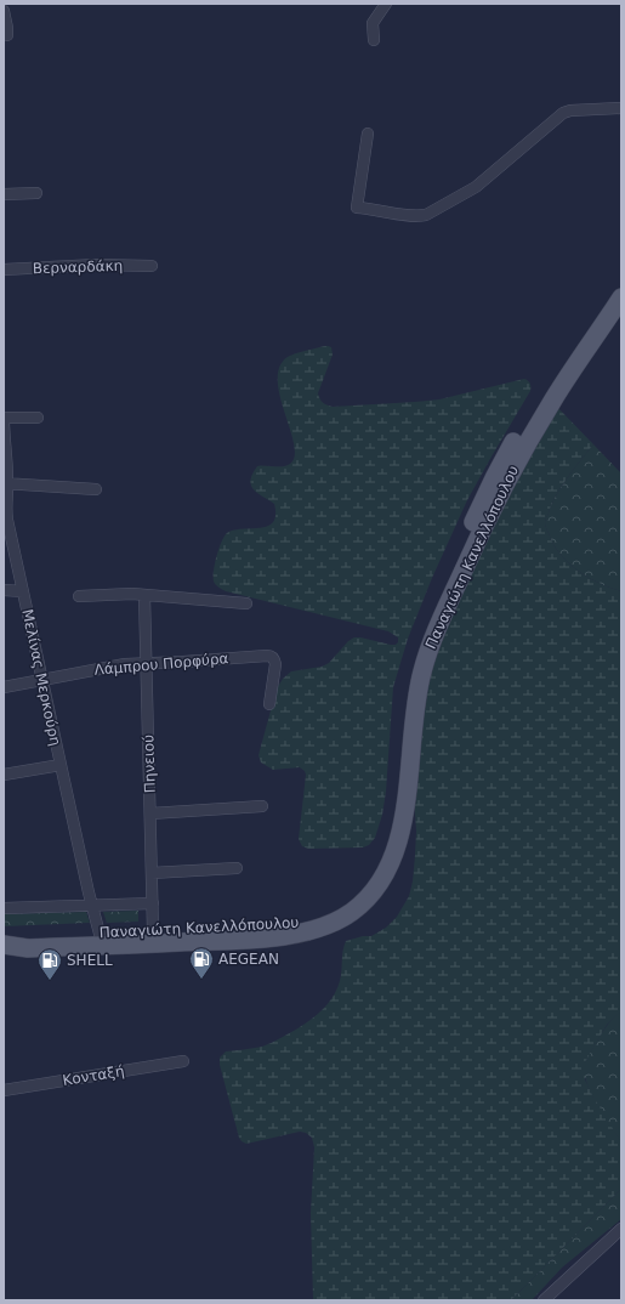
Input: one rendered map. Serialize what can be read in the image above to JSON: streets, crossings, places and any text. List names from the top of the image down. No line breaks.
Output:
{"streets":{"main road":["Παναγιώτη Κανελλόπουλου"],"street":["Βερναρδάκη","Λάμπρου Πορφύρα","Μελίνας Μερκούρη","Πηνειού","Κονταξή"]},"crossings":[["Παναγιώτη Κανελλόπουλου","Μελίνας Μερκούρη"],["Παναγιώτη Κανελλόπουλου","Πηνειού"],["Λάμπρου Πορφύρα","Μελίνας Μερκούρη"],["Λάμπρου Πορφύρα","Πηνειού"]],"places":{"fuel station":["AEGEAN","SHELL"]}}
